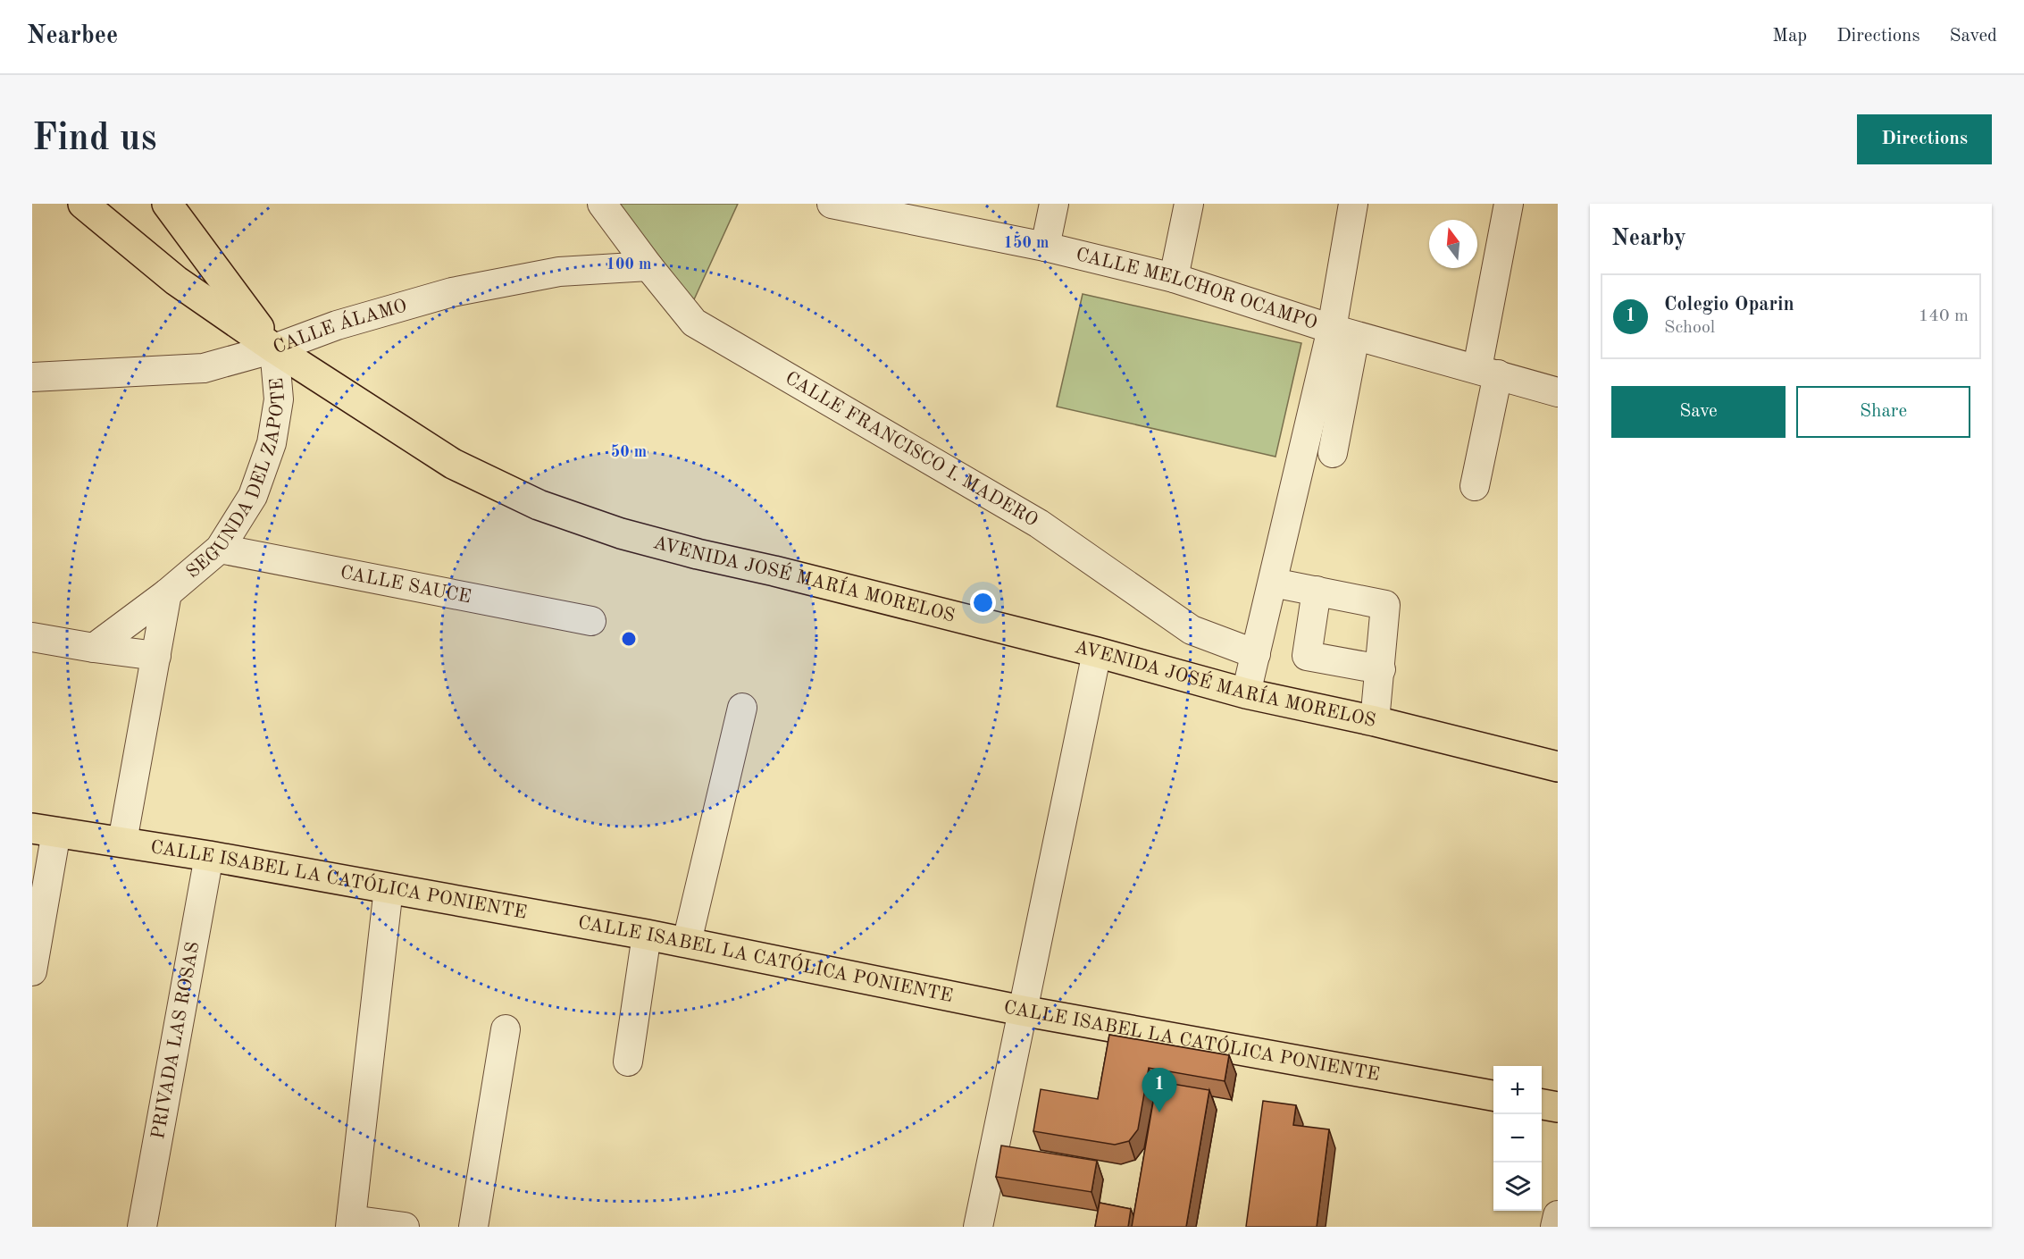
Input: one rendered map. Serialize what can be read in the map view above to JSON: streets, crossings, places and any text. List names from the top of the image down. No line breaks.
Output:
{"streets":{"main road":["AVENIDA JOSÉ MARÍA MORELOS","CALLE ISABEL LA CATÓLICA PONIENTE"],"street":["CALLE MELCHOR OCAMPO","CALLE ÁLAMO","CALLE FRANCISCO I. MADERO","SEGUNDA DEL ZAPOTE","CALLE SAUCE","PRIVADA LAS ROSAS"]},"crossings":[["CALLE ÁLAMO","CALLE FRANCISCO I. MADERO"],["CALLE ÁLAMO","SEGUNDA DEL ZAPOTE"],["CALLE ÁLAMO","AVENIDA JOSÉ MARÍA MORELOS"],["SEGUNDA DEL ZAPOTE","AVENIDA JOSÉ MARÍA MORELOS"],["SEGUNDA DEL ZAPOTE","CALLE SAUCE"],["SEGUNDA DEL ZAPOTE","CALLE ISABEL LA CATÓLICA PONIENTE"],["CALLE ISABEL LA CATÓLICA PONIENTE","PRIVADA LAS ROSAS"]],"north":"top","page":{"header":"Nearbee","nav":["Map","Directions","Saved"],"buttons":["Directions",["Save","Share"]],"title":"Find us","heading":"Nearby","list":[{"mark":"1","name":"Colegio Oparin","note":"School","value":"140 m"}],"map_buttons":["+","−"],"pins":"1"},"rings":["150 m","100 m","50 m"]}
